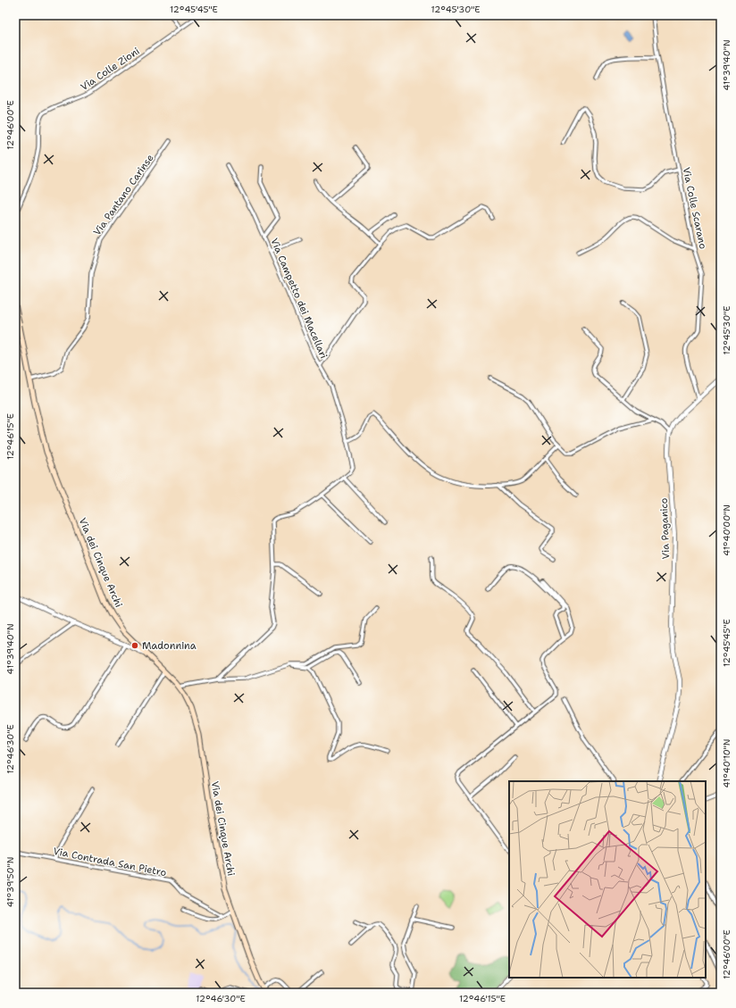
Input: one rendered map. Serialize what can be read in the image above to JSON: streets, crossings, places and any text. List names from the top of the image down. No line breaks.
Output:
{"streets":{"main road":["Via dei Cinque Archi"],"street":["Via Colle Zioni","Via Pantano Carinse","Via Colle Scarano","Via Campetto dei Macellari","Via Paganico","Via Contrada San Pietro"]},"crossings":[["Via Pantano Carinse","Via dei Cinque Archi"],["Via Colle Scarano","Via Paganico"]],"places":["Madonnina"],"coordinates":["12°45'45\"E","12°45'30\"E","41°39'40\"N","12°46'00\"E","12°46'15\"E","41°40'00\"N","12°46'30\"E","41°40'10\"N","41°39'50\"N"]}
